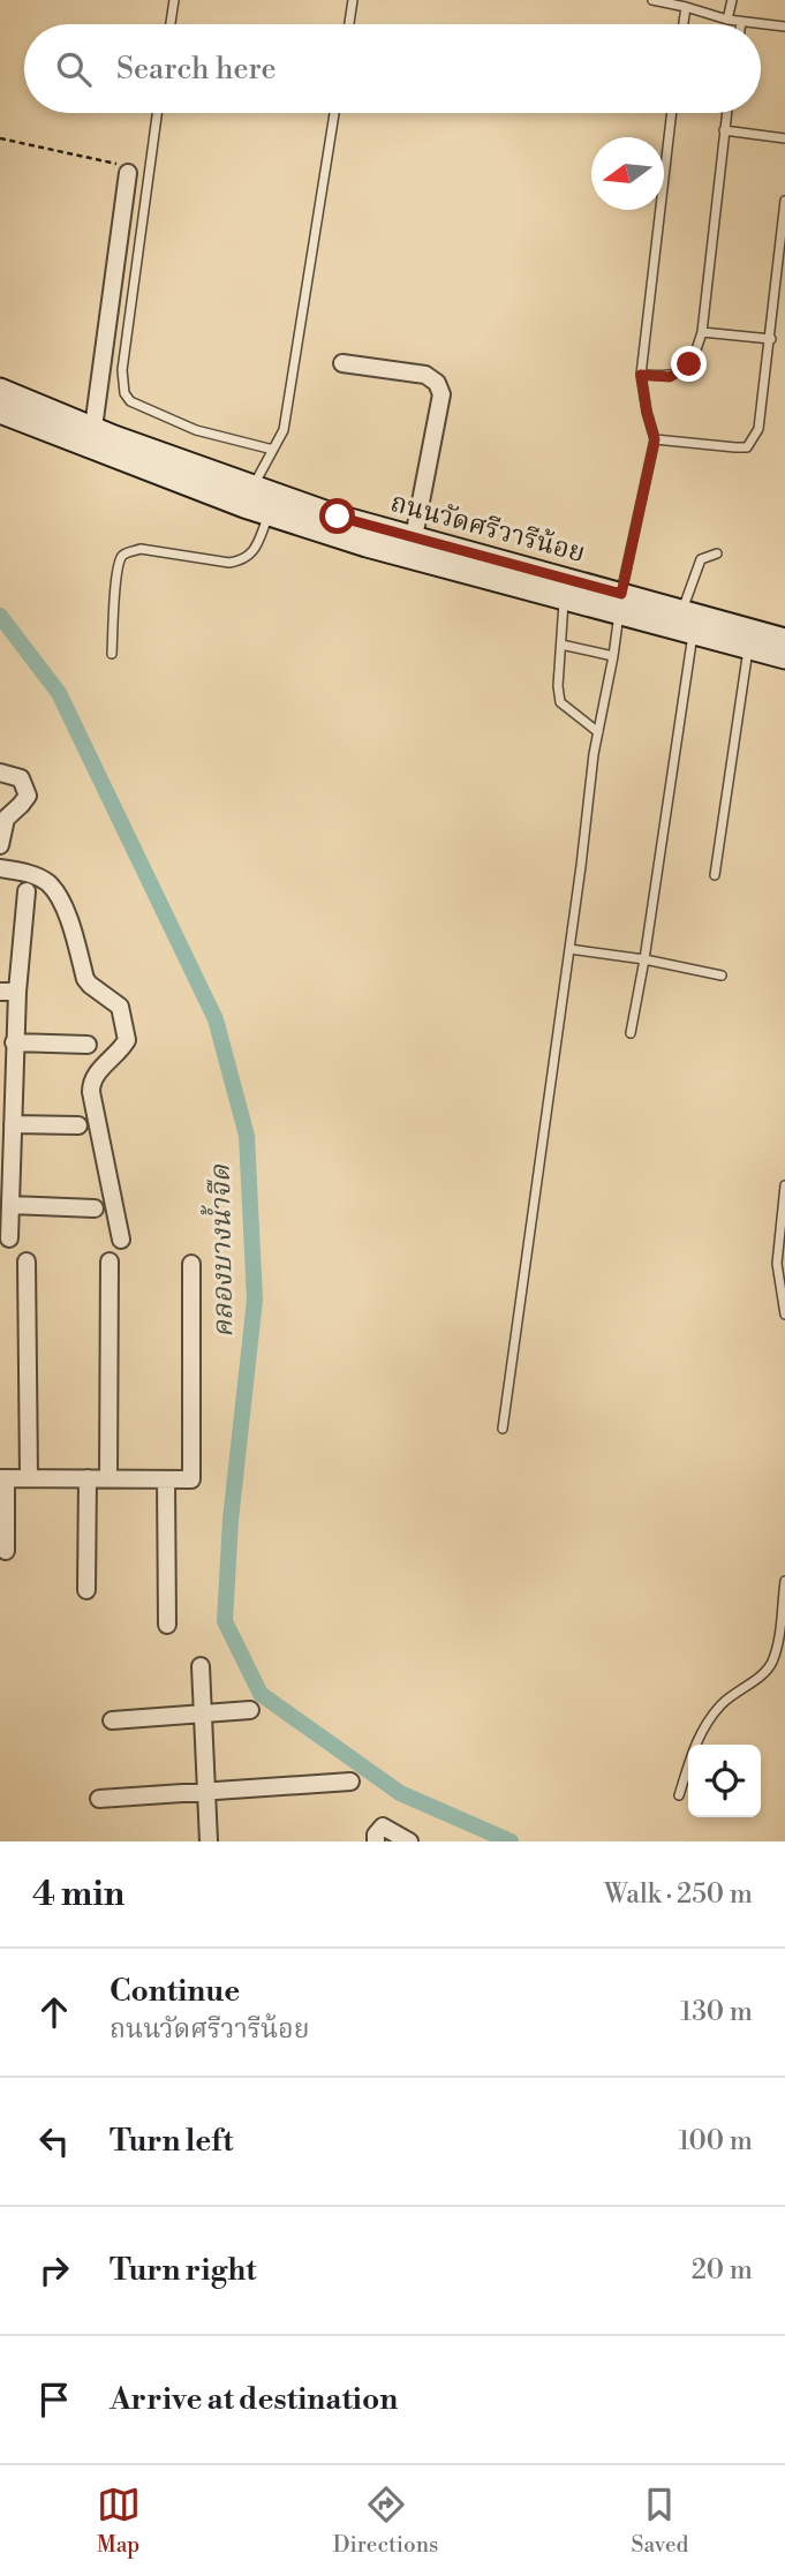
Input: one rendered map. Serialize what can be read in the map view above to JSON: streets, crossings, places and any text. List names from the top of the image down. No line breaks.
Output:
{"streets":{"main road":["ถนนวัดศรีวารีน้อย"]},"water":["คลองบางน้ำจืด"],"north":"left","page":{"search":"Search here","heading":["4 min","Walk · 250 m"],"list":[["Continue","ถนนวัดศรีวารีน้อย","130 m"],["Turn left","100 m"],["Turn right","20 m"],"Arrive at destination"],"nav":["Map","Directions","Saved"]}}
